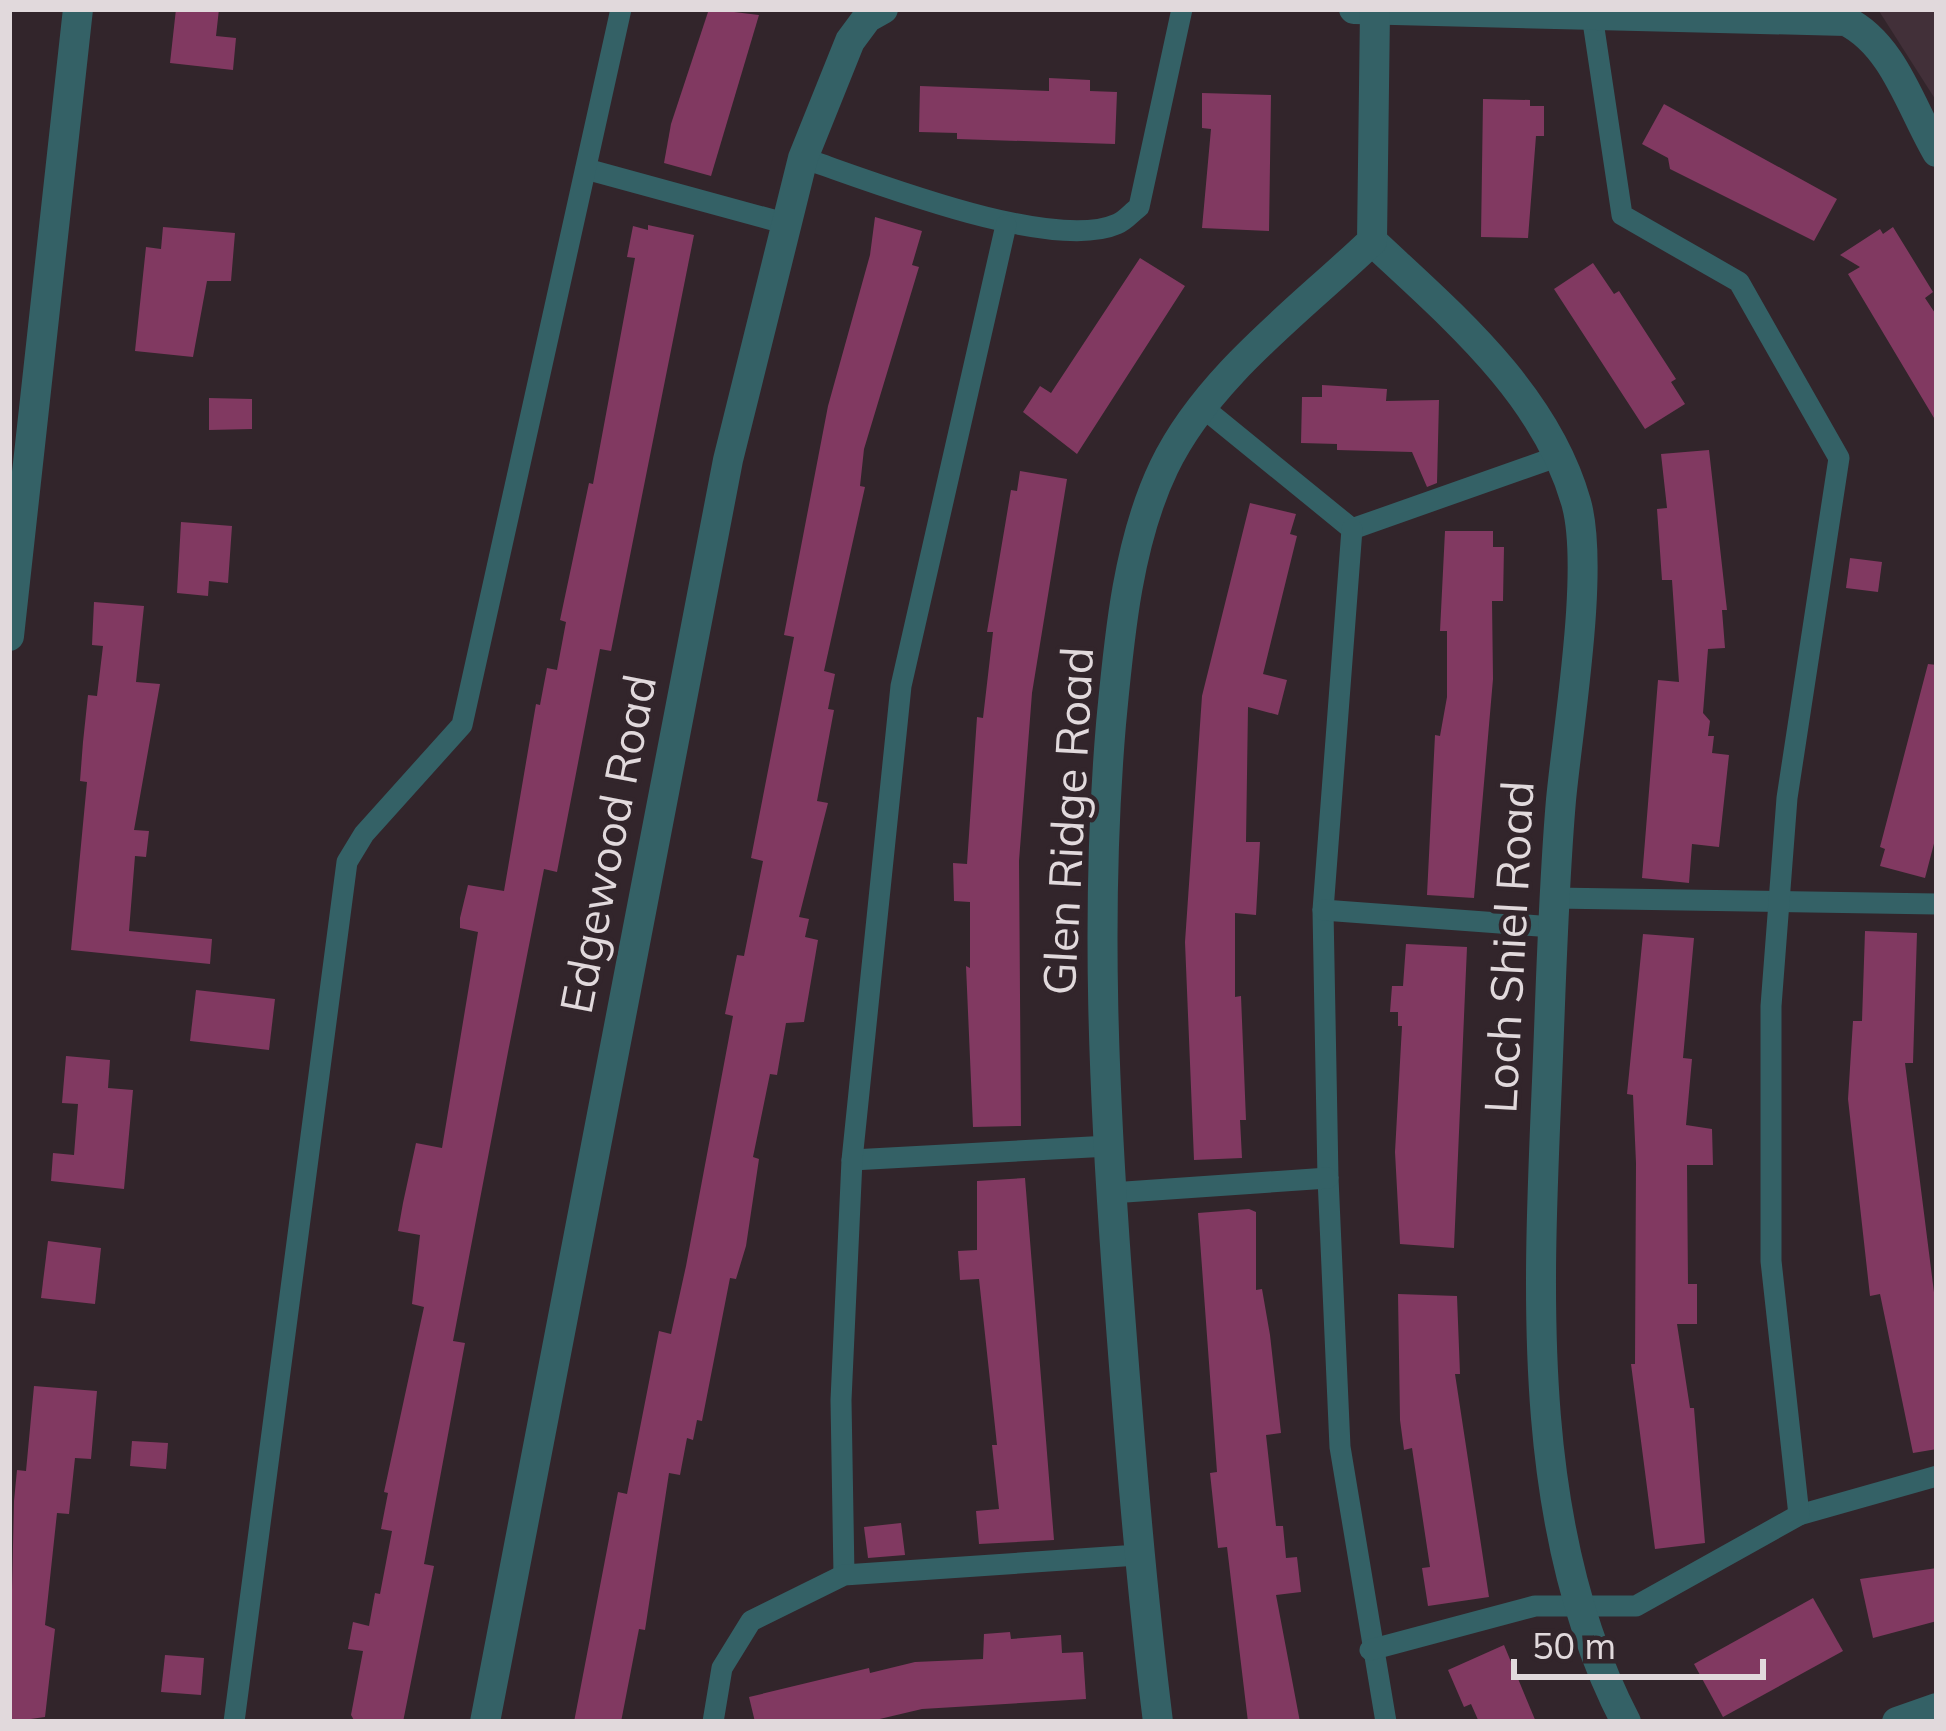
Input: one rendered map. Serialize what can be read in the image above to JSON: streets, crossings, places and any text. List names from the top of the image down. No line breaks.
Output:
{"streets":{"street":["Glen Ridge Road","Edgewood Road","Loch Shiel Road"]},"crossings":[["Glen Ridge Road","Loch Shiel Road"]],"scale_bar":"50 m"}
